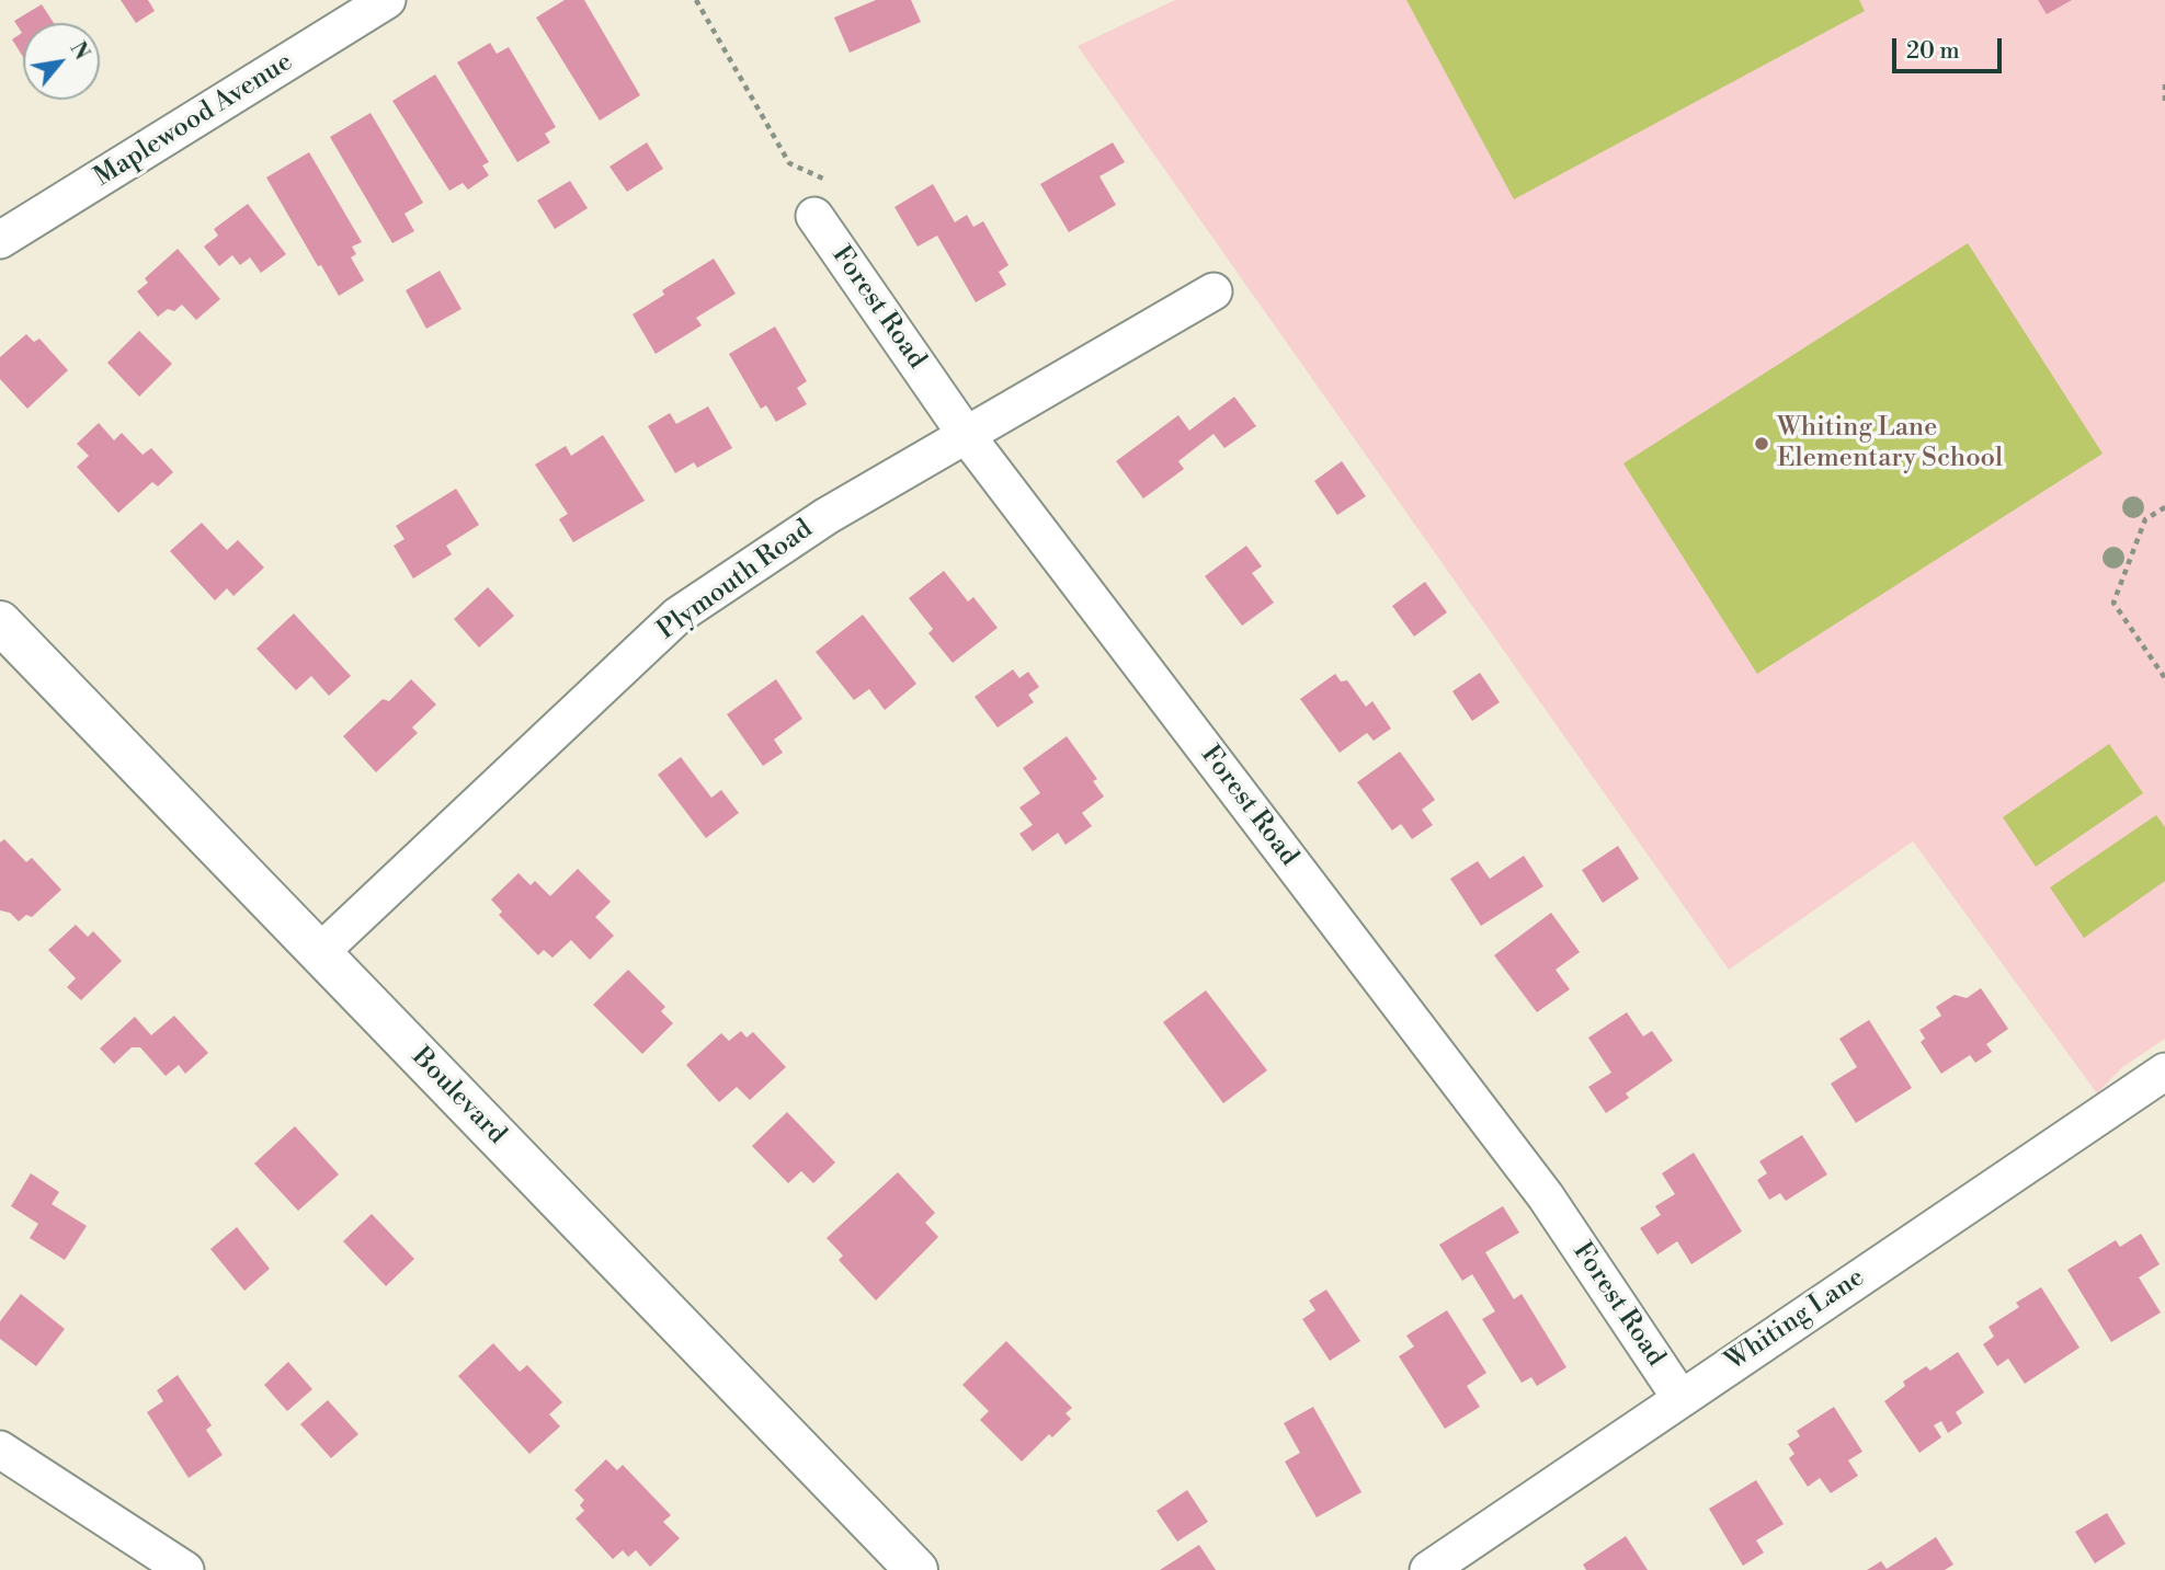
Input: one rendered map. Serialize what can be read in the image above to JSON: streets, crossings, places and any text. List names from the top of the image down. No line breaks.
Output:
{"streets":{"main road":["Boulevard"],"street":["Maplewood Avenue","Forest Road","Plymouth Road","Whiting Lane"]},"crossings":[["Forest Road","Plymouth Road"],["Forest Road","Whiting Lane"],["Plymouth Road","Boulevard"]],"places":["Whiting Lane Elementary School"],"scale_bar":"20 m","north":"top right"}
